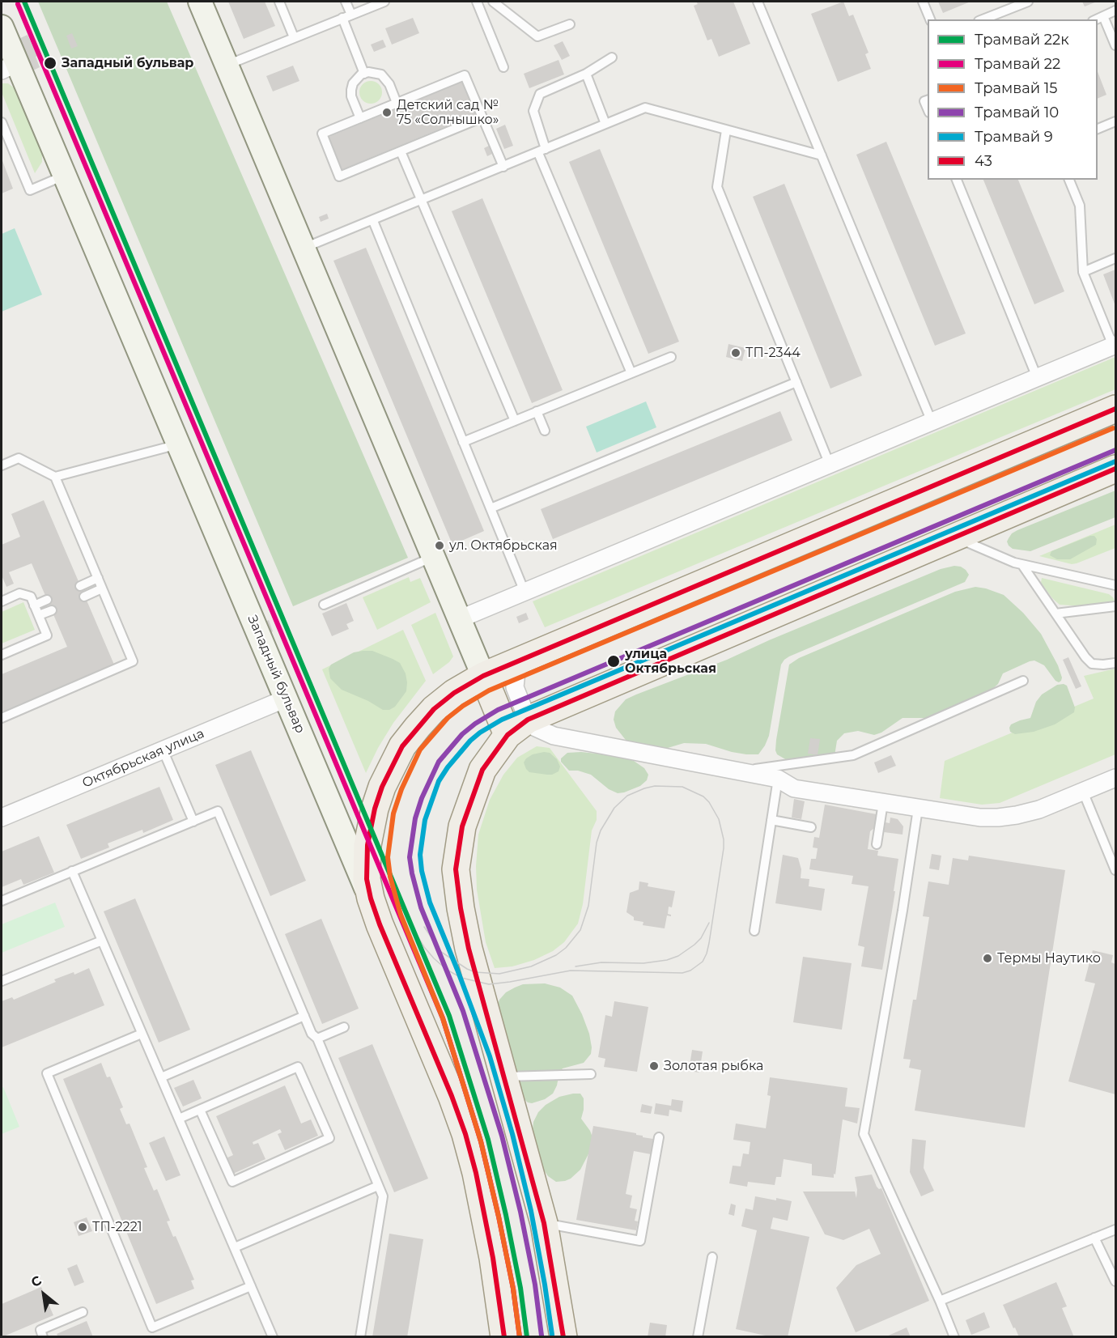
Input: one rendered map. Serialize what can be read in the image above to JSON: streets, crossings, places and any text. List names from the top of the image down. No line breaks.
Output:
{"streets":{"main road":["Западный бульвар"],"street":["Октябрьская улица"]},"crossings":[["Западный бульвар","Октябрьская улица"]],"places":["Западный бульвар","Детский сад № 75 «Солнышко»","ТП-2344","ул. Октябрьская","улица Октябрьская","Термы Наутико","Золотая рыбка","ТП-2221"],"lines":["tram line 22к","tram line 22","transit line 43","tram line 15","tram line 10","tram line 9"],"legend":["Трамвай 22к","Трамвай 22","Трамвай 15","Трамвай 10","Трамвай 9","43"],"north":"top left"}
